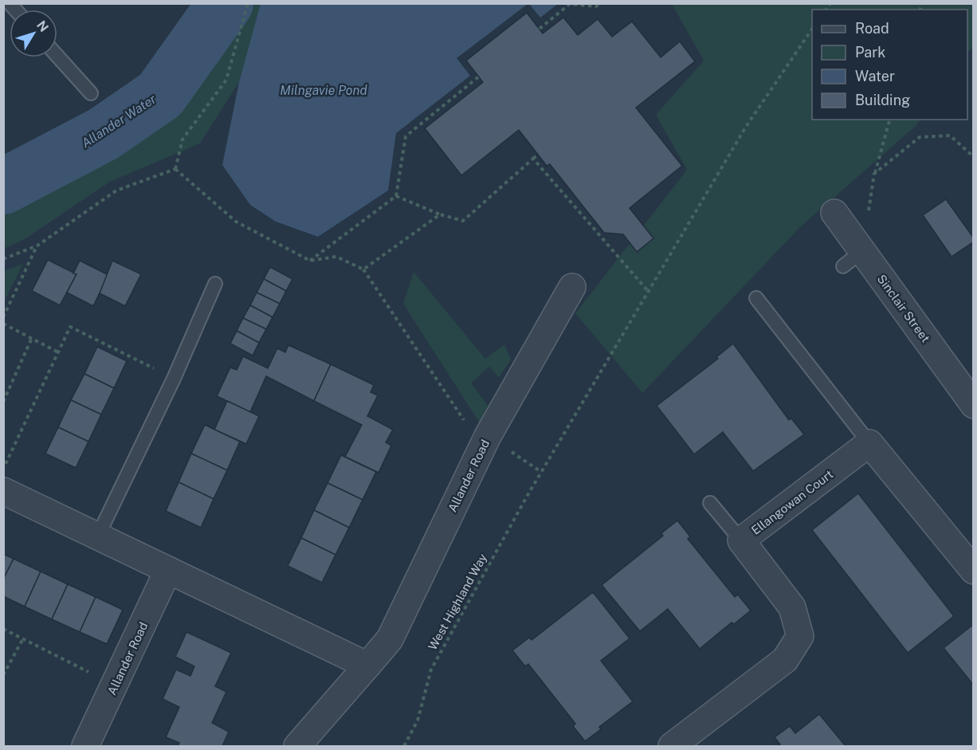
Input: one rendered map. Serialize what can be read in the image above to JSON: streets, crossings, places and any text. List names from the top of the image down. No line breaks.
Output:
{"streets":{"street":["Sinclair Street","Allander Road","Ellangowan Court"],"path":["West Highland Way"]},"water":["Milngavie Pond","Allander Water"],"legend":["Road","Park","Water","Building"],"north":"top right"}
